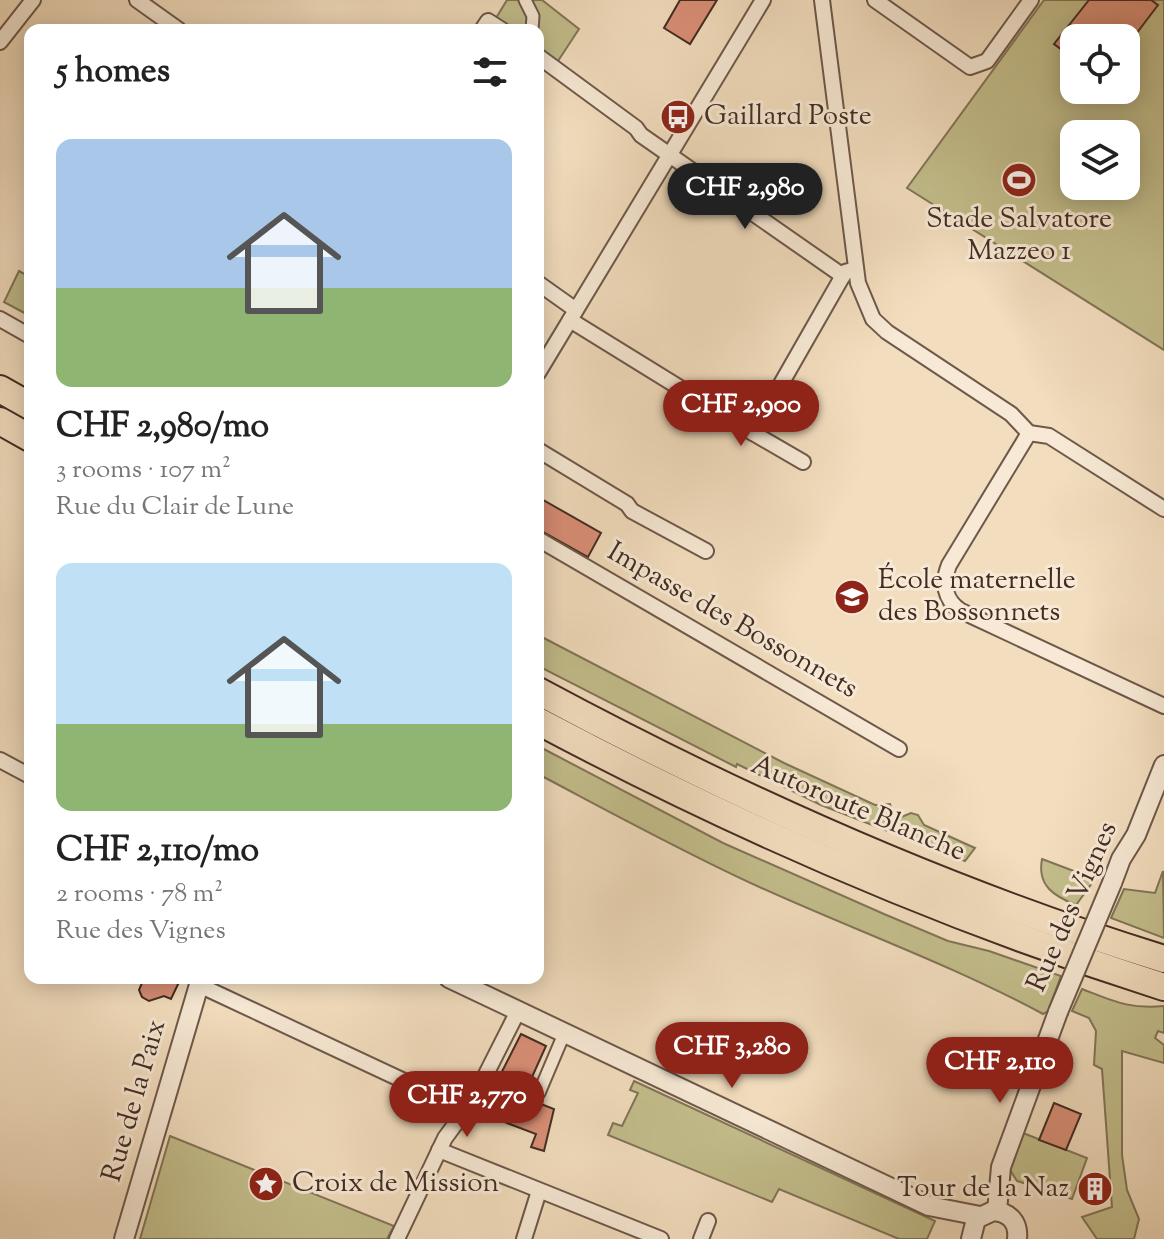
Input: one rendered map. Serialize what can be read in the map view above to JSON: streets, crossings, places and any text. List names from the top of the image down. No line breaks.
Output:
{"streets":{"highway":["Autoroute Blanche"],"street":["Impasse des Bossonnets","Rue des Vignes","Rue de la Paix"]},"places":{"bus stop":["Gaillard Poste"],"sports":["Stade Salvatore Mazzeo 1"],"school or university":["École maternelle des Bossonnets"],"place":["Croix de Mission"],"building":["Tour de la Naz"]},"page":{"heading":"5 homes","list":[{"name":"CHF 2,980/mo","note":"3 rooms · 107 m² · Rue du Clair de Lune"},{"name":"CHF 2,110/mo","note":"2 rooms · 78 m² · Rue des Vignes"}],"price":["CHF 2,980","CHF 2,900","CHF 3,280","CHF 2,110","CHF 2,770"]}}
